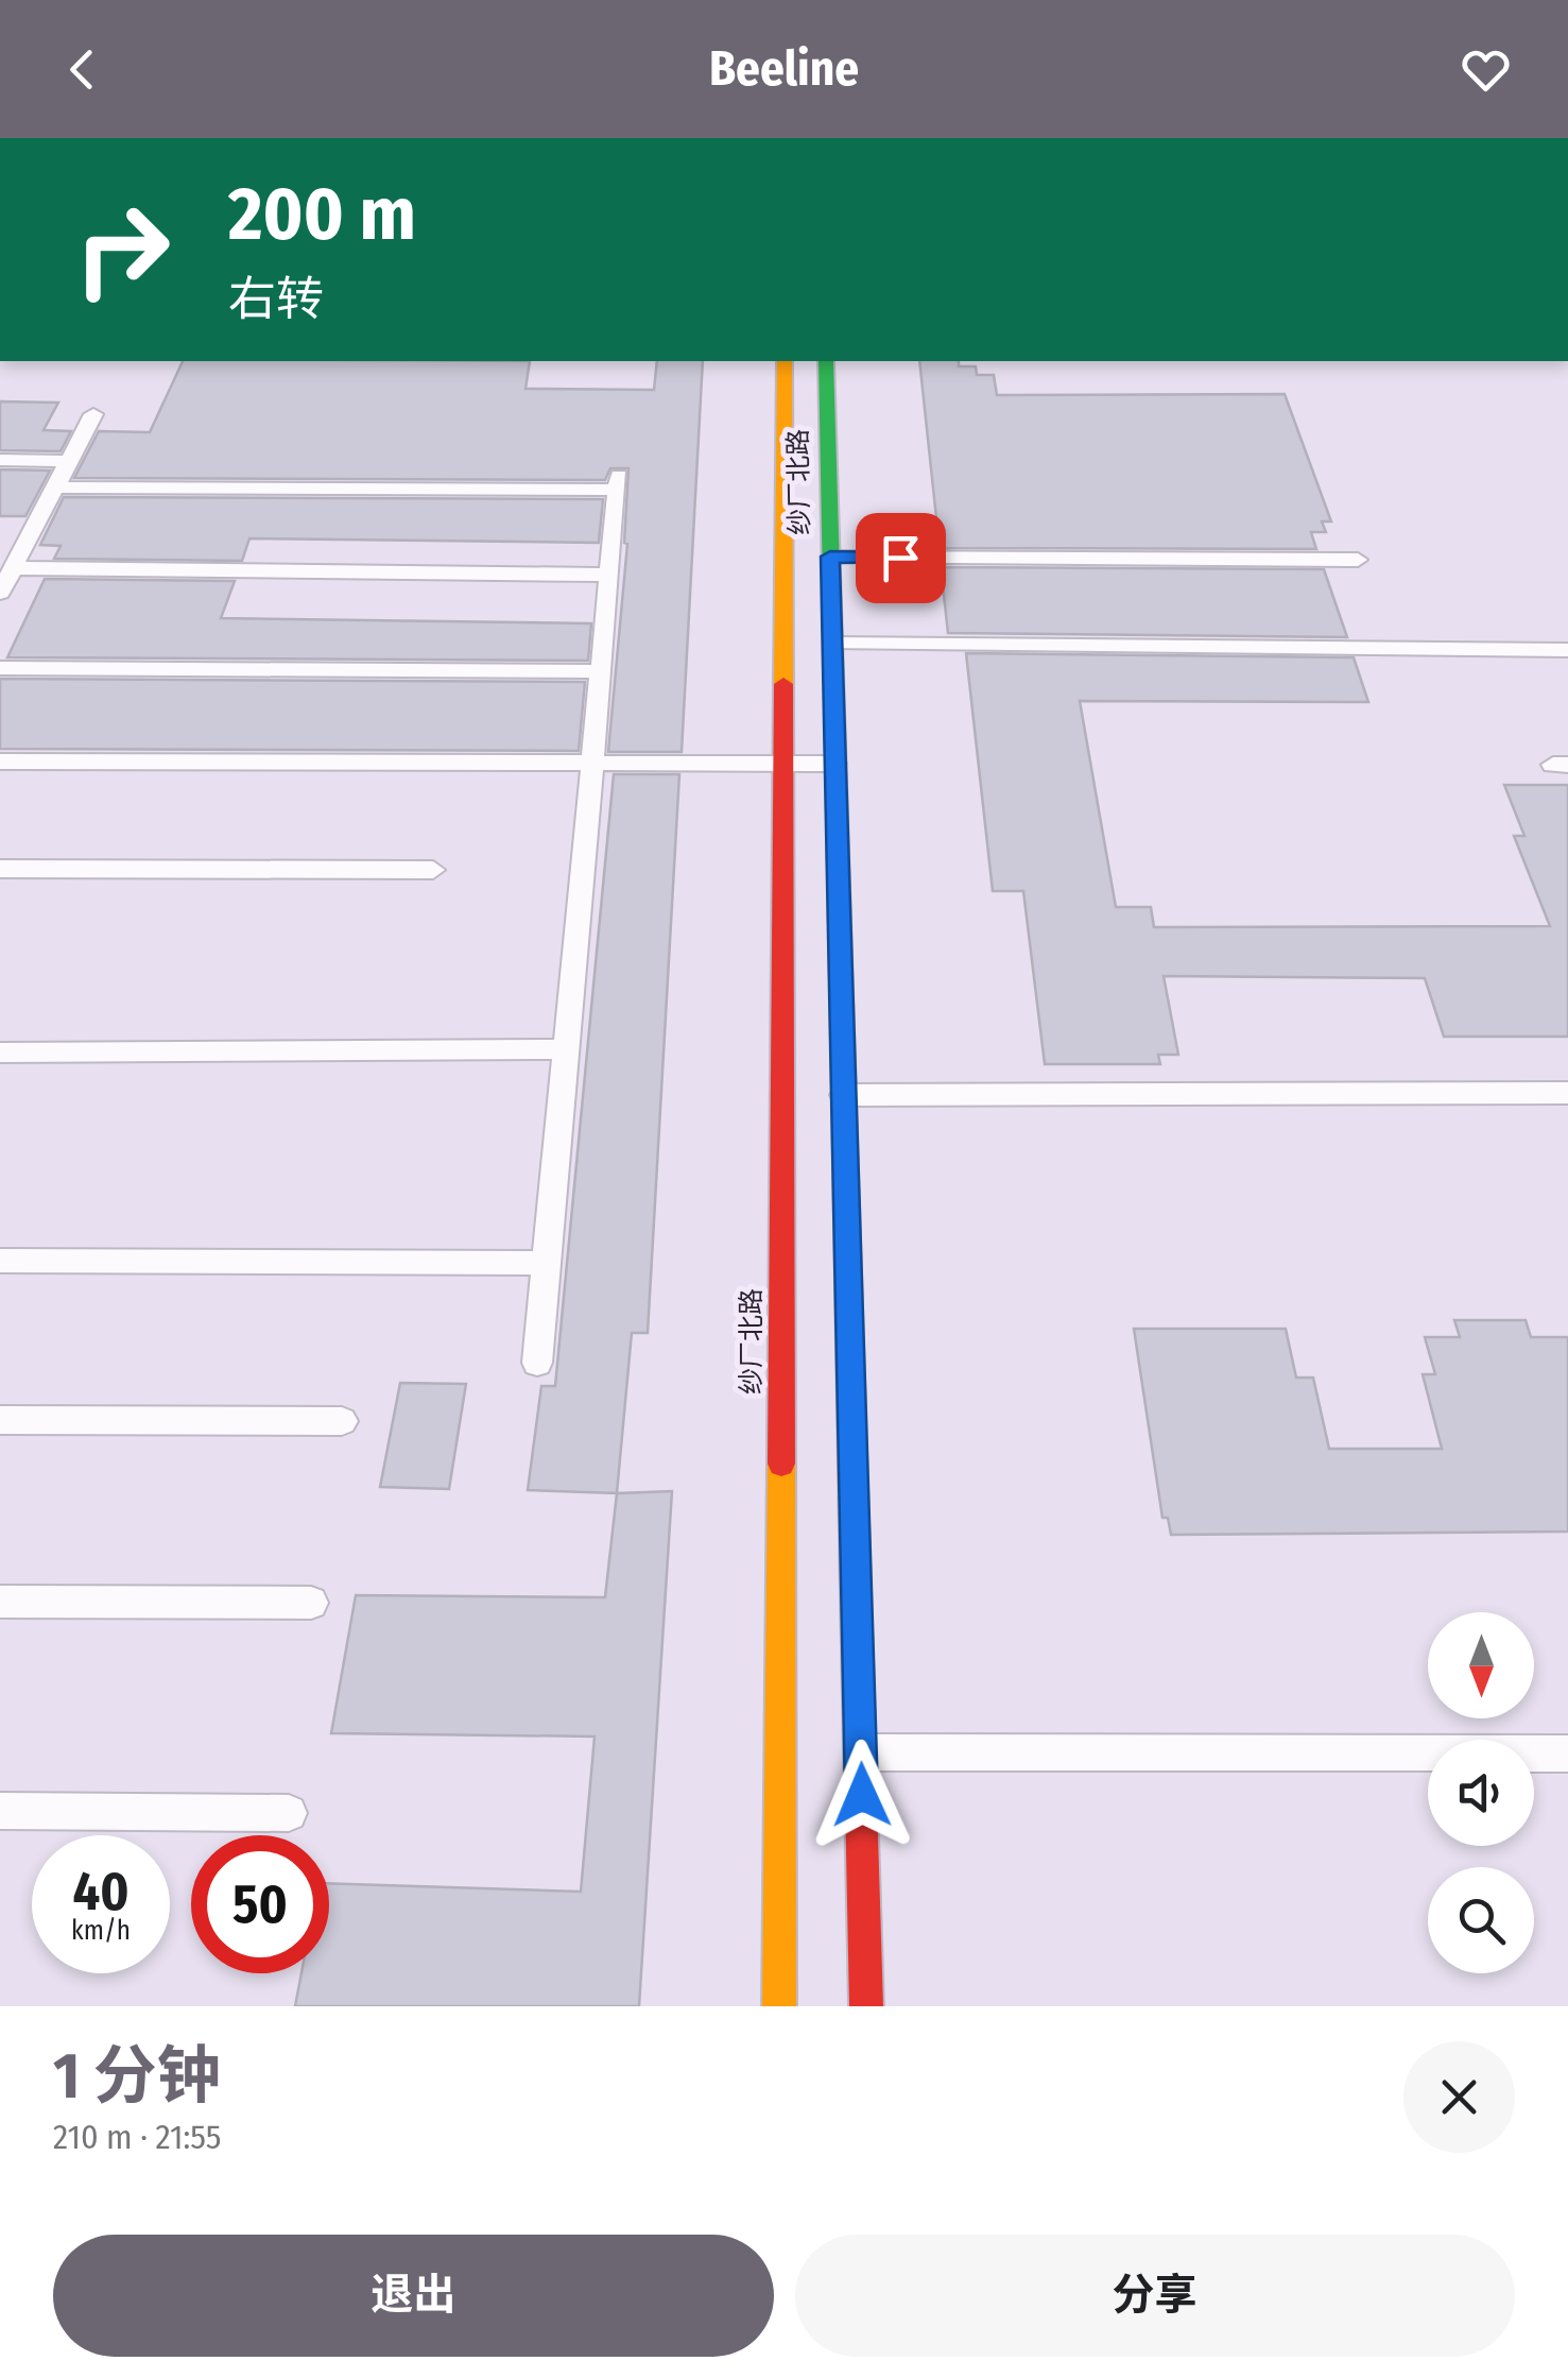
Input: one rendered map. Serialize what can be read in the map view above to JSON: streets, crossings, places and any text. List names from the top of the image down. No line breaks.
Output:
{"streets":{"main road":["纱厂北路"]},"north":"bottom","page":{"header":"Beeline","turn":["200 m","右转"],"speed":"40 km/h","limit":"50","heading":["1 分钟","210 m · 21:55"],"buttons":["退出","分享"]}}
